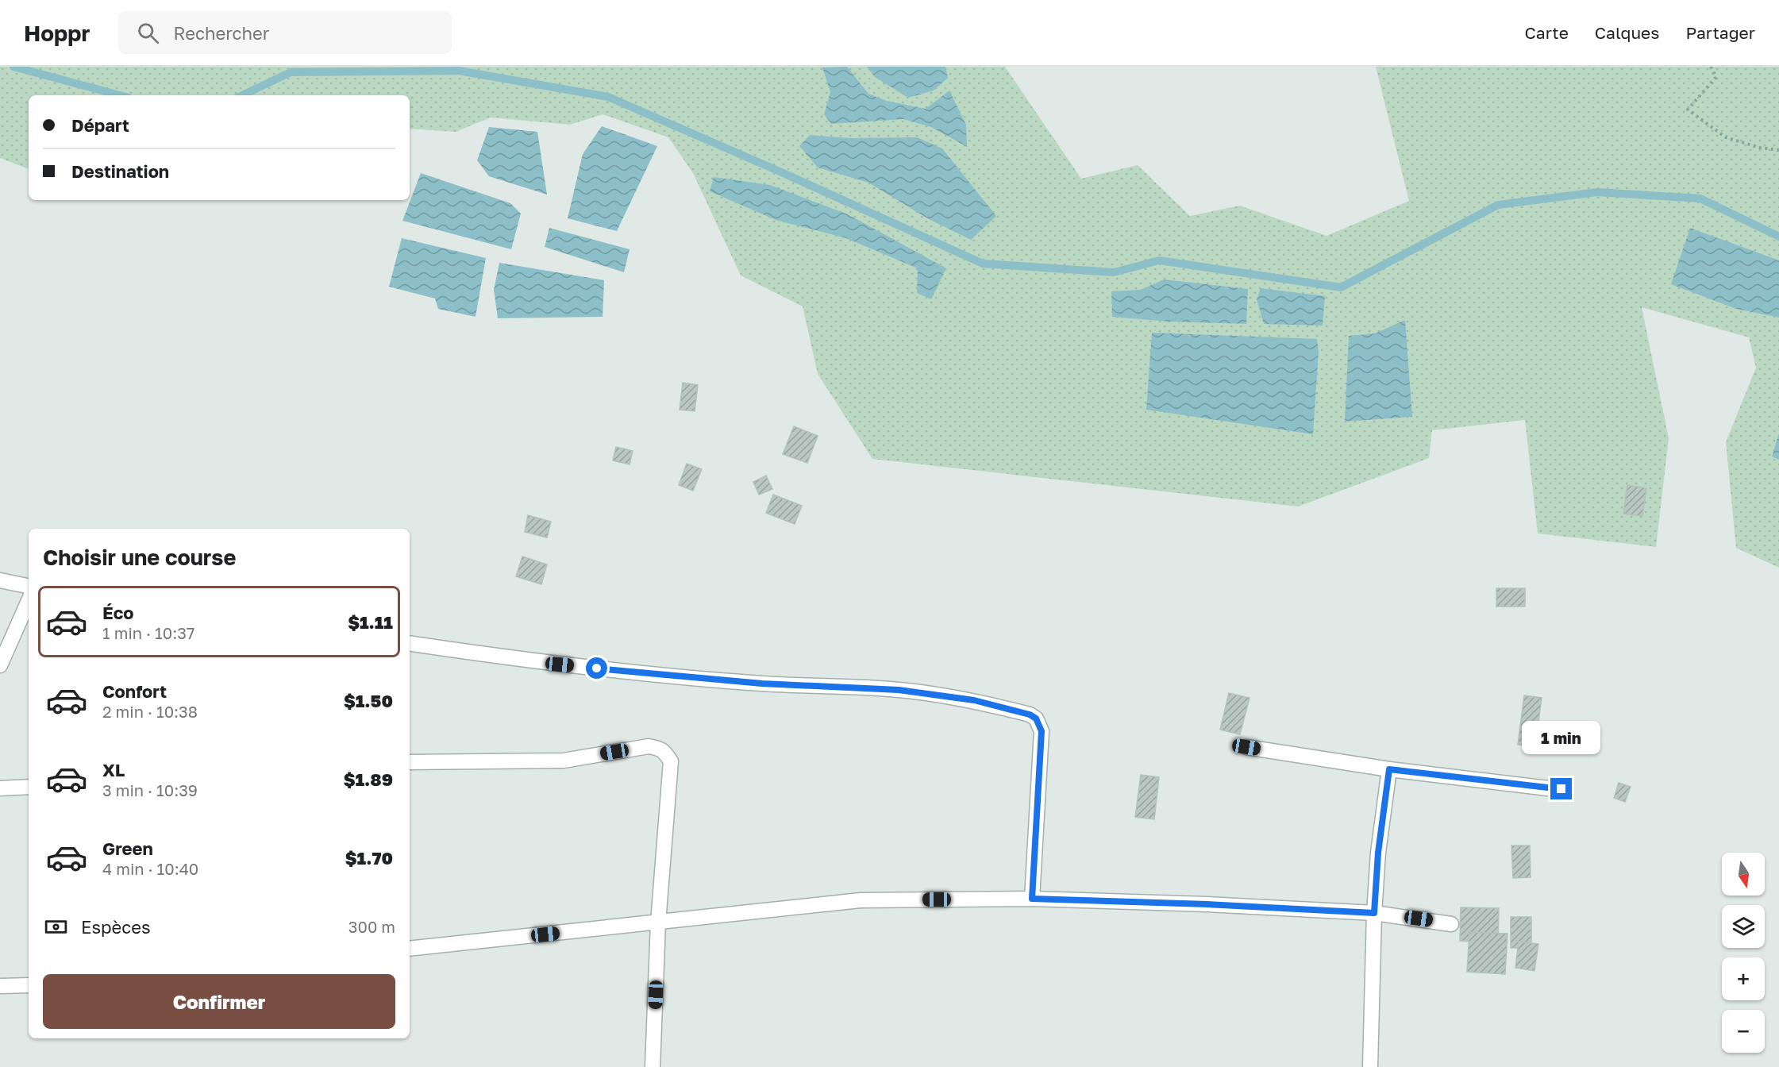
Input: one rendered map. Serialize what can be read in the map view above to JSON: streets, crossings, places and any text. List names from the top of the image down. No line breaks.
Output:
{"north":"bottom","page":{"header":"Hoppr","search":"Rechercher","nav":["Carte","Calques","Partager"],"banner":["Départ","Destination"],"heading":"Choisir une course","list":[{"name":"Éco","note":"1 min · 10:37","value":"$1.11"},{"name":"Confort","note":"2 min · 10:38","value":"$1.50"},{"name":"XL","note":"3 min · 10:39","value":"$1.89"},{"name":"Green","note":"4 min · 10:40","value":"$1.70"}],"bubble":"1 min","map_buttons":["+","−"],"pay":["Espèces","300 m"],"buttons":"Confirmer"}}
